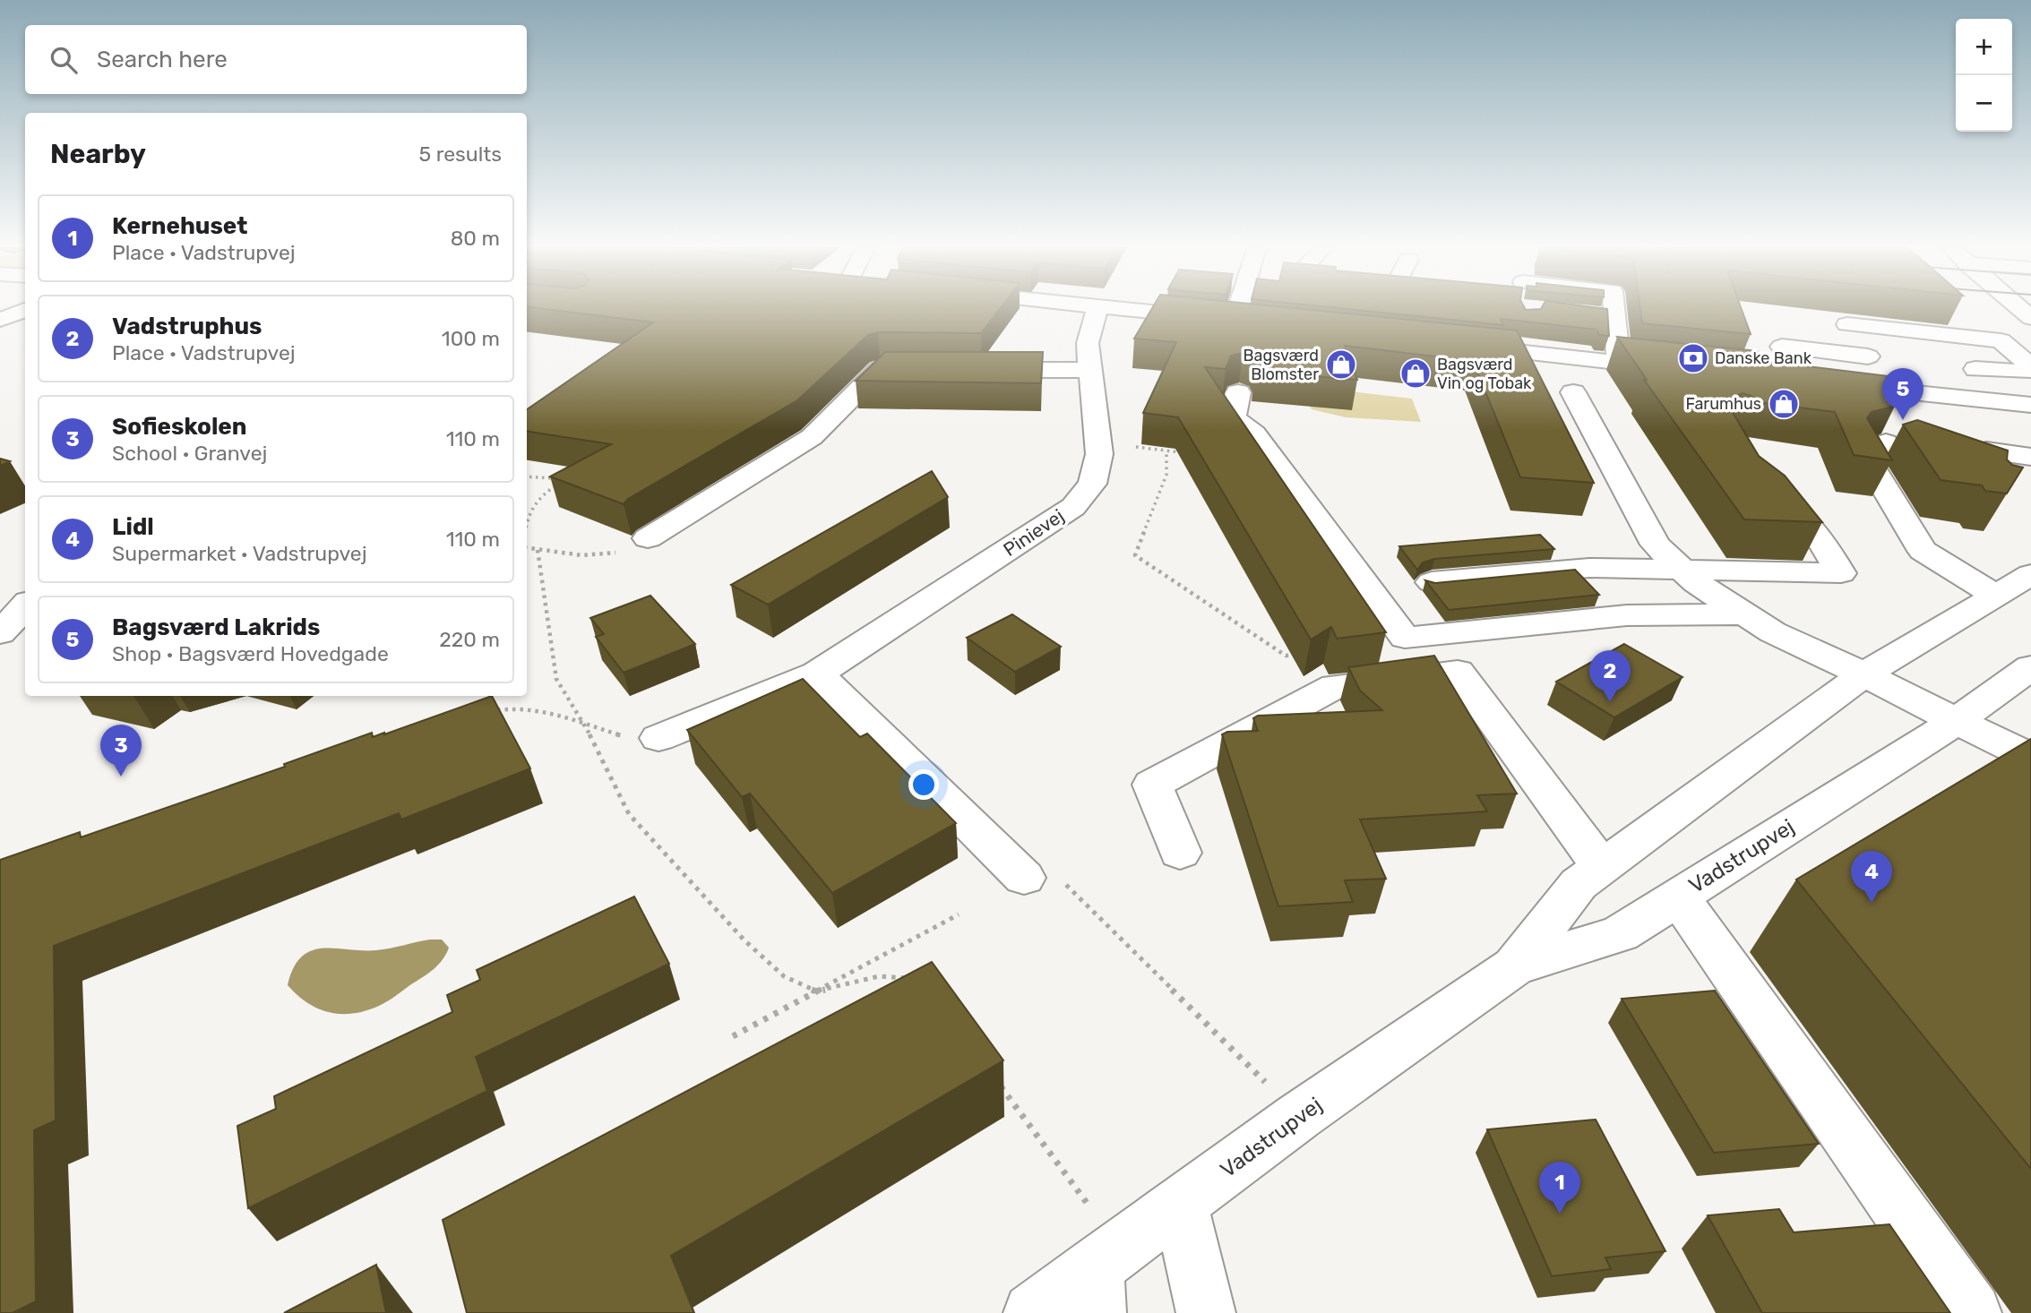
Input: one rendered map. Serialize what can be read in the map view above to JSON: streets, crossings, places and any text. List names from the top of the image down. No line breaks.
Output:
{"streets":{"street":["Pinievej","Vadstrupvej"]},"places":{"bank":["Danske Bank"],"shop":["Bagsværd Blomster","Bagsværd Vin og Tobak","Farumhus"]},"page":{"map_buttons":["+","−"],"search":"Search here","heading":["Nearby","5 results"],"list":[{"mark":"1","name":"Kernehuset","note":"Place · Vadstrupvej","value":"80 m"},{"mark":"2","name":"Vadstruphus","note":"Place · Vadstrupvej","value":"100 m"},{"mark":"3","name":"Sofieskolen","note":"School · Granvej","value":"110 m"},{"mark":"4","name":"Lidl","note":"Supermarket · Vadstrupvej","value":"110 m"},{"mark":"5","name":"Bagsværd Lakrids","note":"Shop · Bagsværd Hovedgade","value":"220 m"}],"pins":["5","2","3","4","1"]}}
